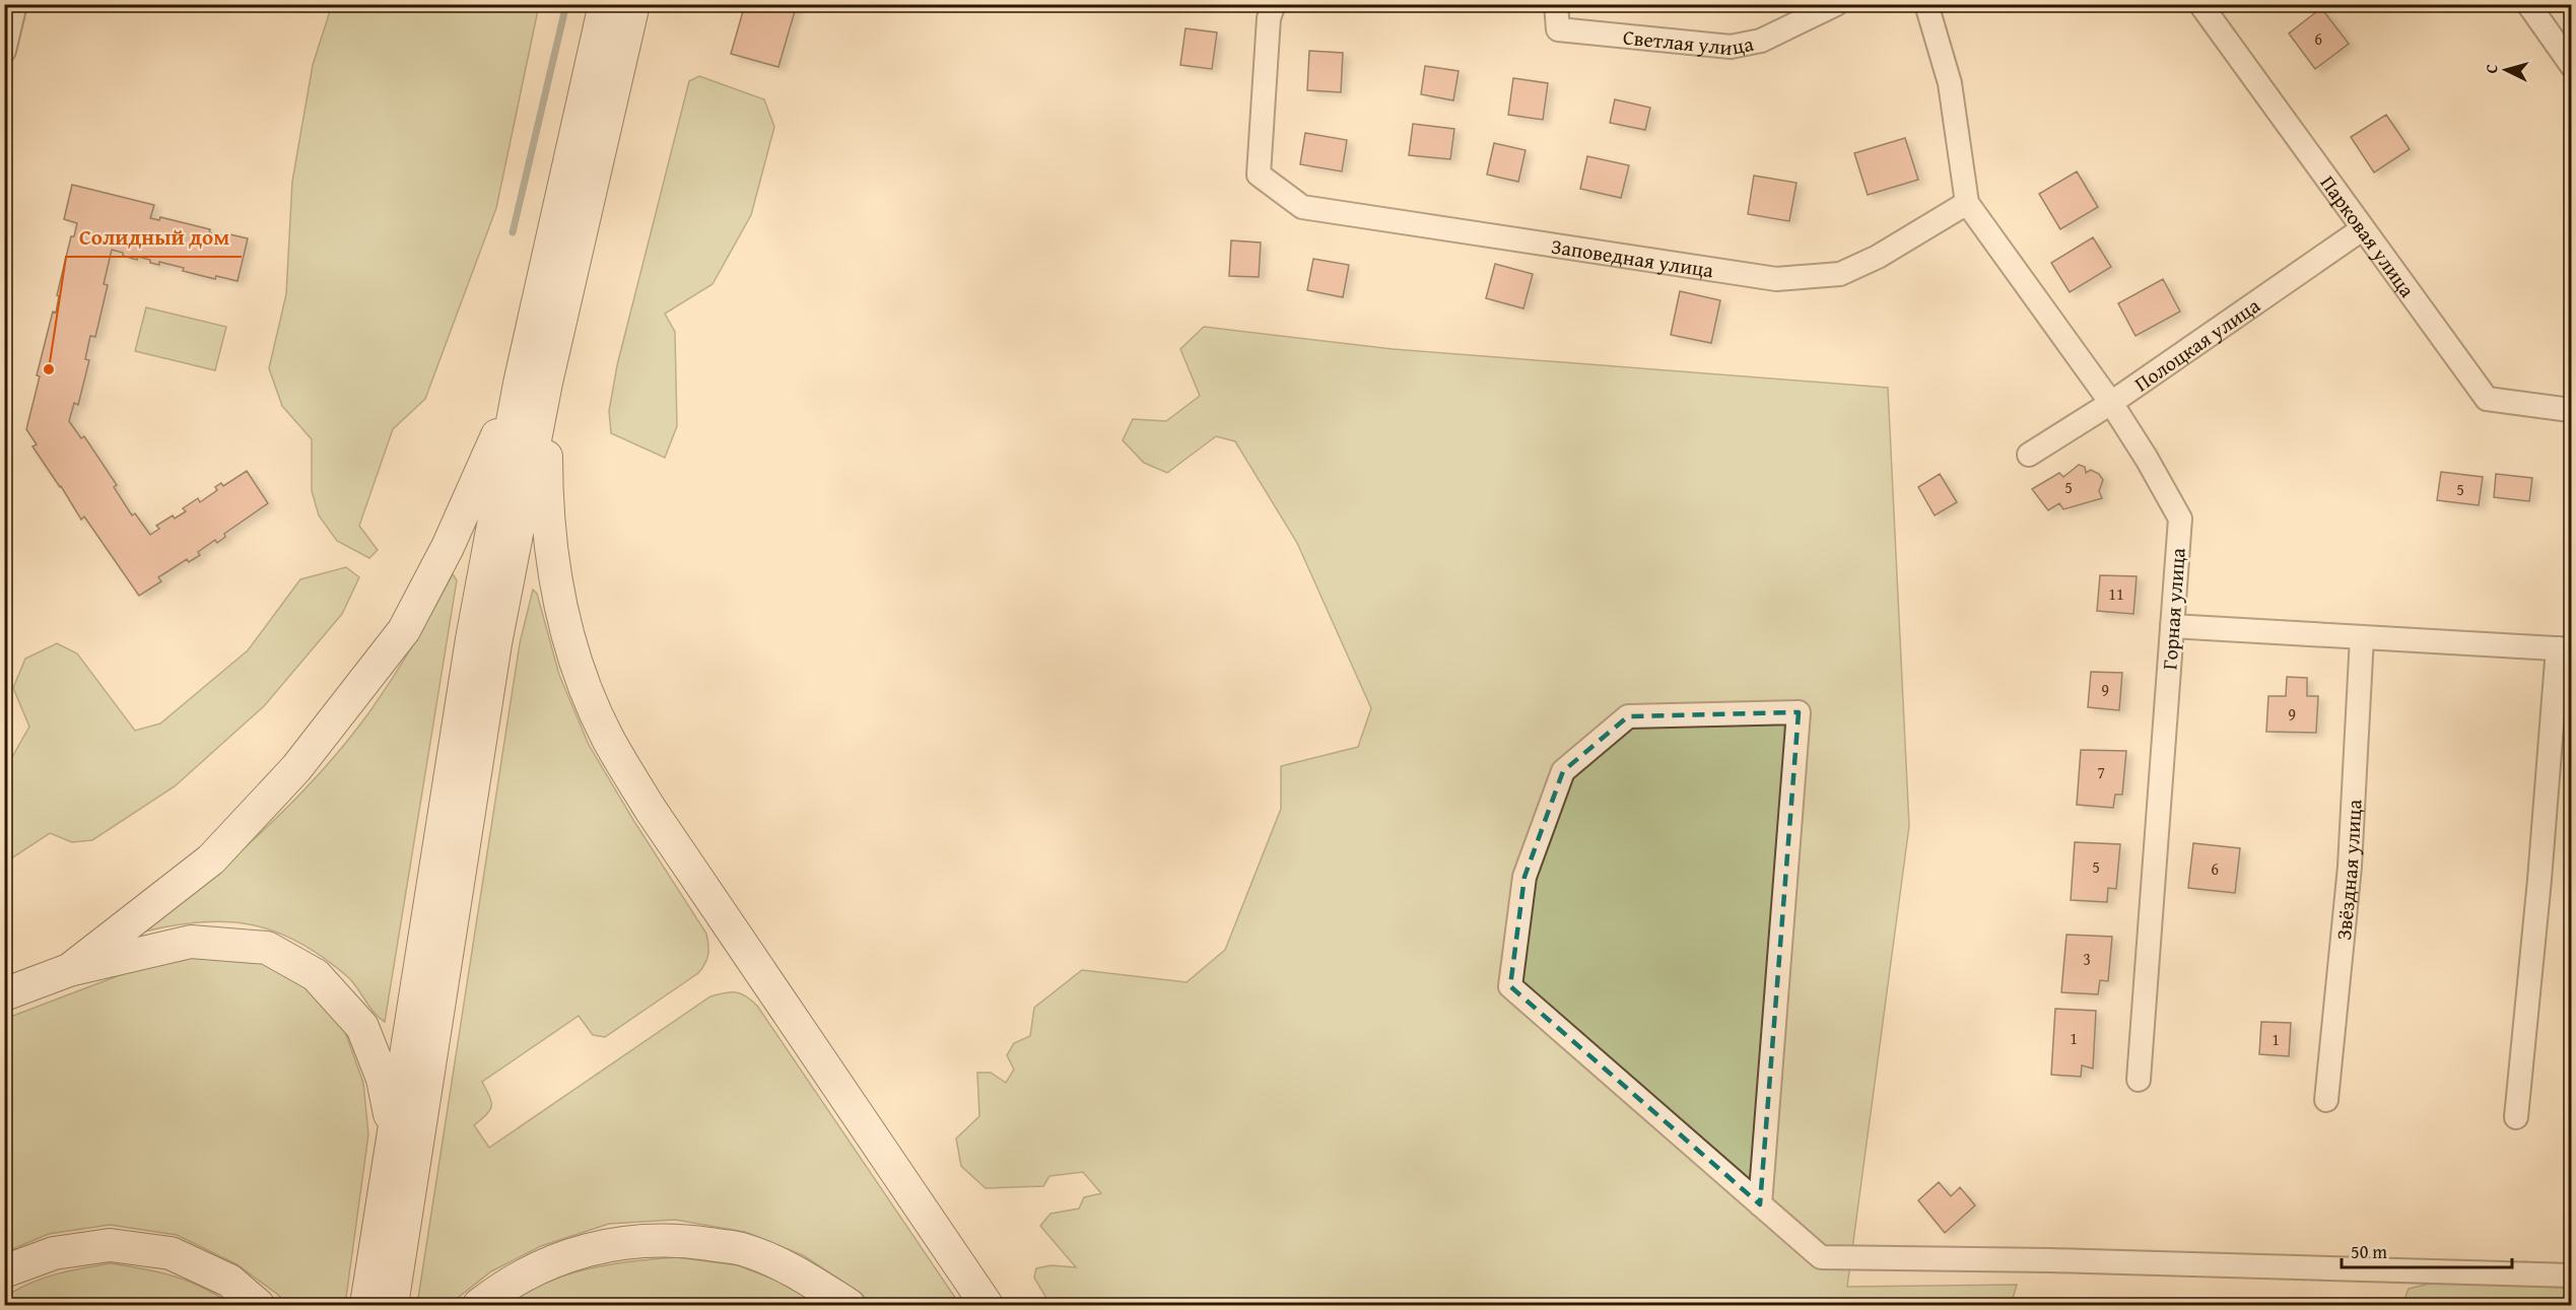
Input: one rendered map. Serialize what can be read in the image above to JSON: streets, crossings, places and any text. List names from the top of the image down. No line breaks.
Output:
{"streets":{"street":["Светлая улица","Парковая улица","Заповедная улица","Полоцкая улица","Горная улица","Звёздная улица"]},"crossings":[["Парковая улица","Полоцкая улица"],["Заповедная улица","Горная улица"],["Полоцкая улица","Горная улица"]],"places":["Солидный дом"],"house_numbers":["6","5","5","11","9","9","7","5","6","3","1","1"],"scale_bar":"50 m","north":"left"}
